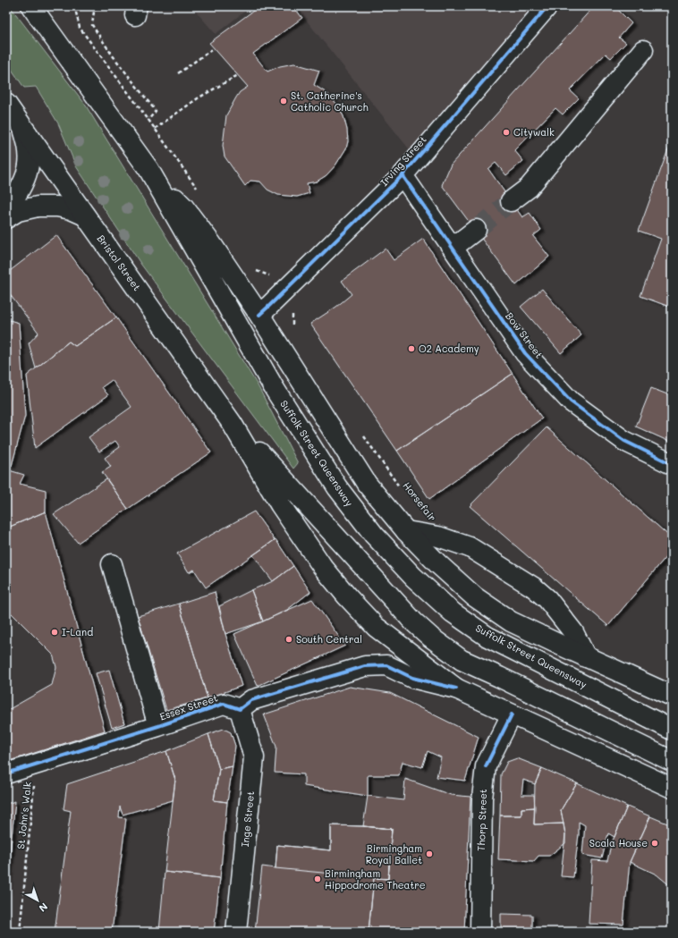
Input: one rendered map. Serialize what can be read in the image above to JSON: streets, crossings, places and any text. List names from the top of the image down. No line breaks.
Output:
{"streets":{"main road":["Irving Street","Bristol Street","Bow Street","Suffolk Street Queensway","Essex Street","Inge Street","Thorp Street"],"path":["Horsefair","St John's Walk"]},"crossings":[["Irving Street","Bow Street"],["Essex Street","St John's Walk"],["Essex Street","Inge Street"]],"places":["St. Catherine's Catholic Church","Citywalk","O2 Academy","I-Land","South Central","Scala House","Birmingham Royal Ballet","Birmingham Hippodrome Theatre"],"north":"bottom right"}
